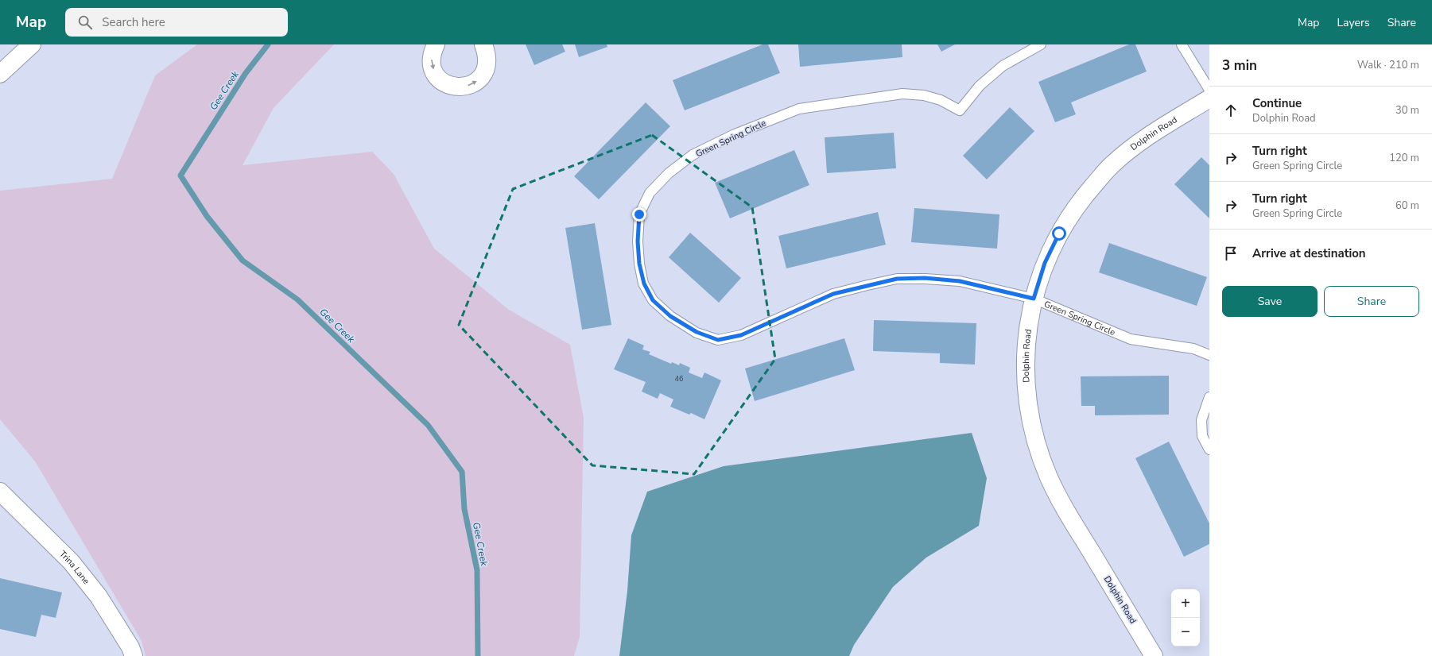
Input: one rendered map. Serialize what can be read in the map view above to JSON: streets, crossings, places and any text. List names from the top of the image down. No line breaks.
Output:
{"streets":{"street":["Dolphin Road","Trina Lane"],"lane":["Green Spring Circle"]},"crossings":[["Dolphin Road","Green Spring Circle"]],"water":["Gee Creek"],"house_numbers":["46"],"page":{"header":"Map","search":"Search here","nav":["Map","Layers","Share"],"heading":["3 min","Walk · 210 m"],"list":[["Continue","Dolphin Road","30 m"],["Turn right","Green Spring Circle","120 m"],["Turn right","Green Spring Circle","60 m"],"Arrive at destination"],"buttons":["Save","Share"],"map_buttons":["+","−"]}}
